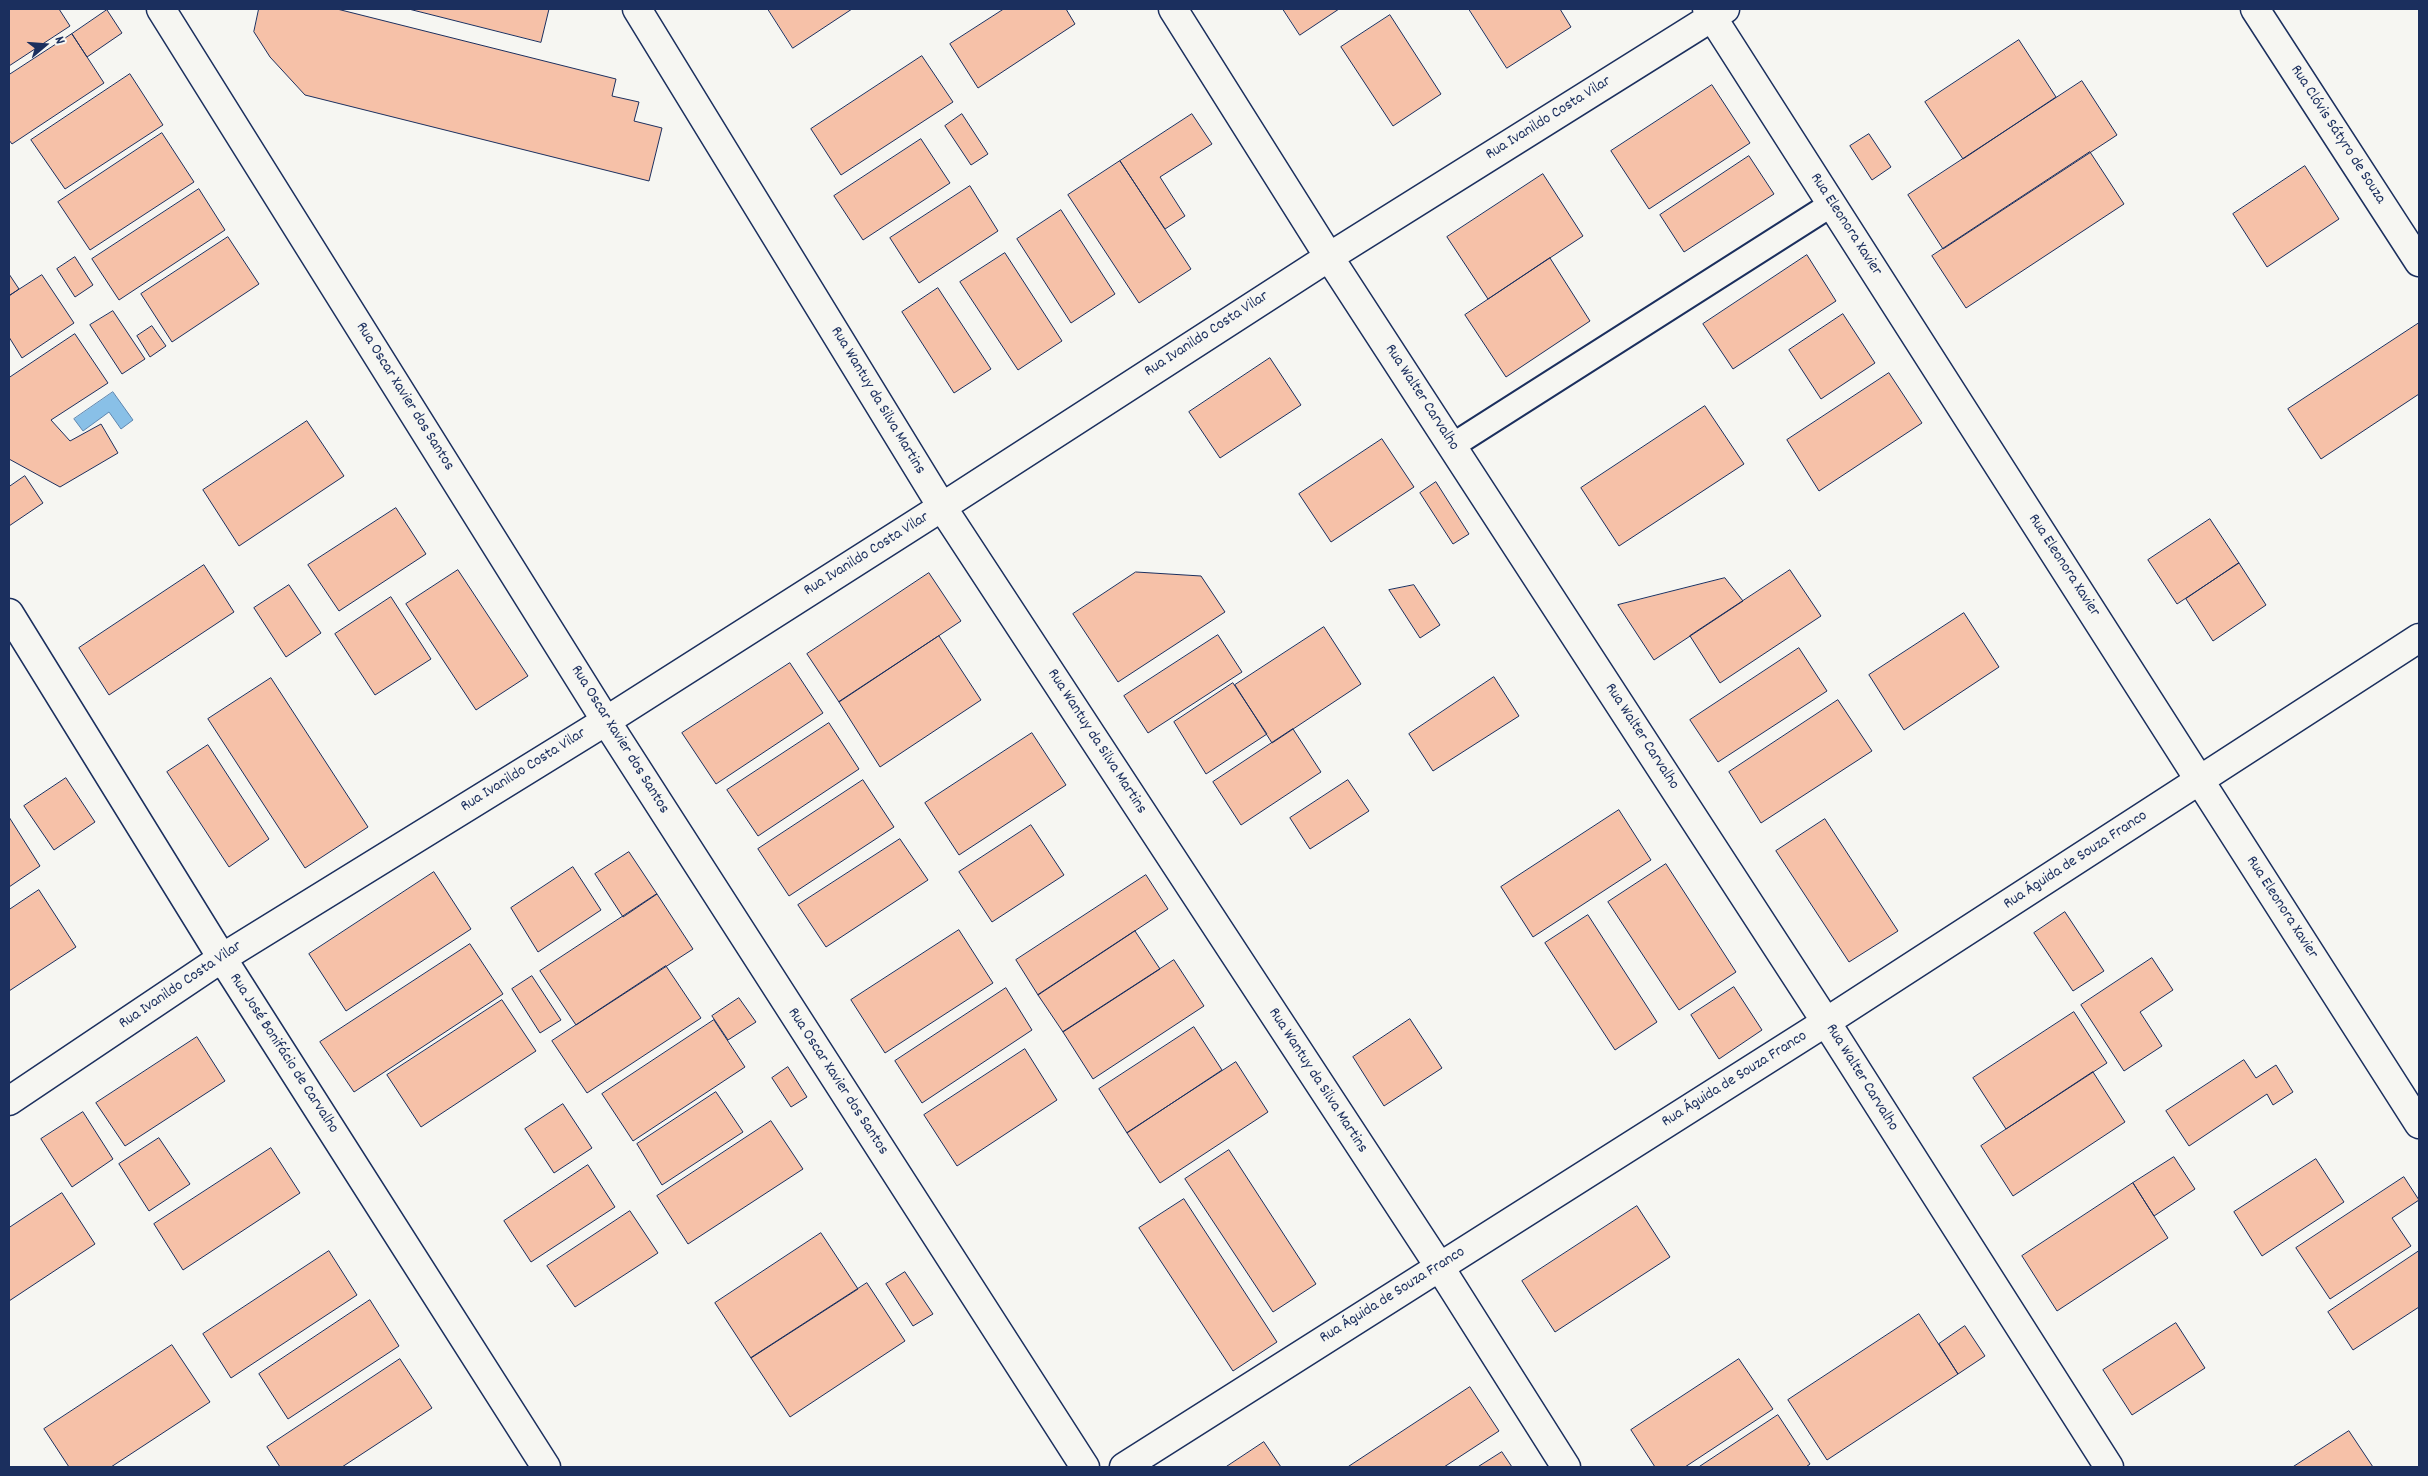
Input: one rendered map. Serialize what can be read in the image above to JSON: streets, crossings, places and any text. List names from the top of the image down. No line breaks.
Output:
{"streets":{"street":["Rua Ivanildo Costa Vilar","Rua Clóvis Sátyro de Souza","Rua Eleonora Xavier","Rua Oscar Xavier dos Santos","Rua Walter Carvalho","Rua Wantuy da Silva Martins","Rua Águida de Souza Franco","Rua José Bonifácio de Carvalho"]},"crossings":[["Rua Ivanildo Costa Vilar","Rua Eleonora Xavier"],["Rua Ivanildo Costa Vilar","Rua Oscar Xavier dos Santos"],["Rua Ivanildo Costa Vilar","Rua Walter Carvalho"],["Rua Ivanildo Costa Vilar","Rua Wantuy da Silva Martins"],["Rua Ivanildo Costa Vilar","Rua José Bonifácio de Carvalho"],["Rua Eleonora Xavier","Rua Águida de Souza Franco"],["Rua Walter Carvalho","Rua Águida de Souza Franco"],["Rua Wantuy da Silva Martins","Rua Águida de Souza Franco"]],"north":"right"}
